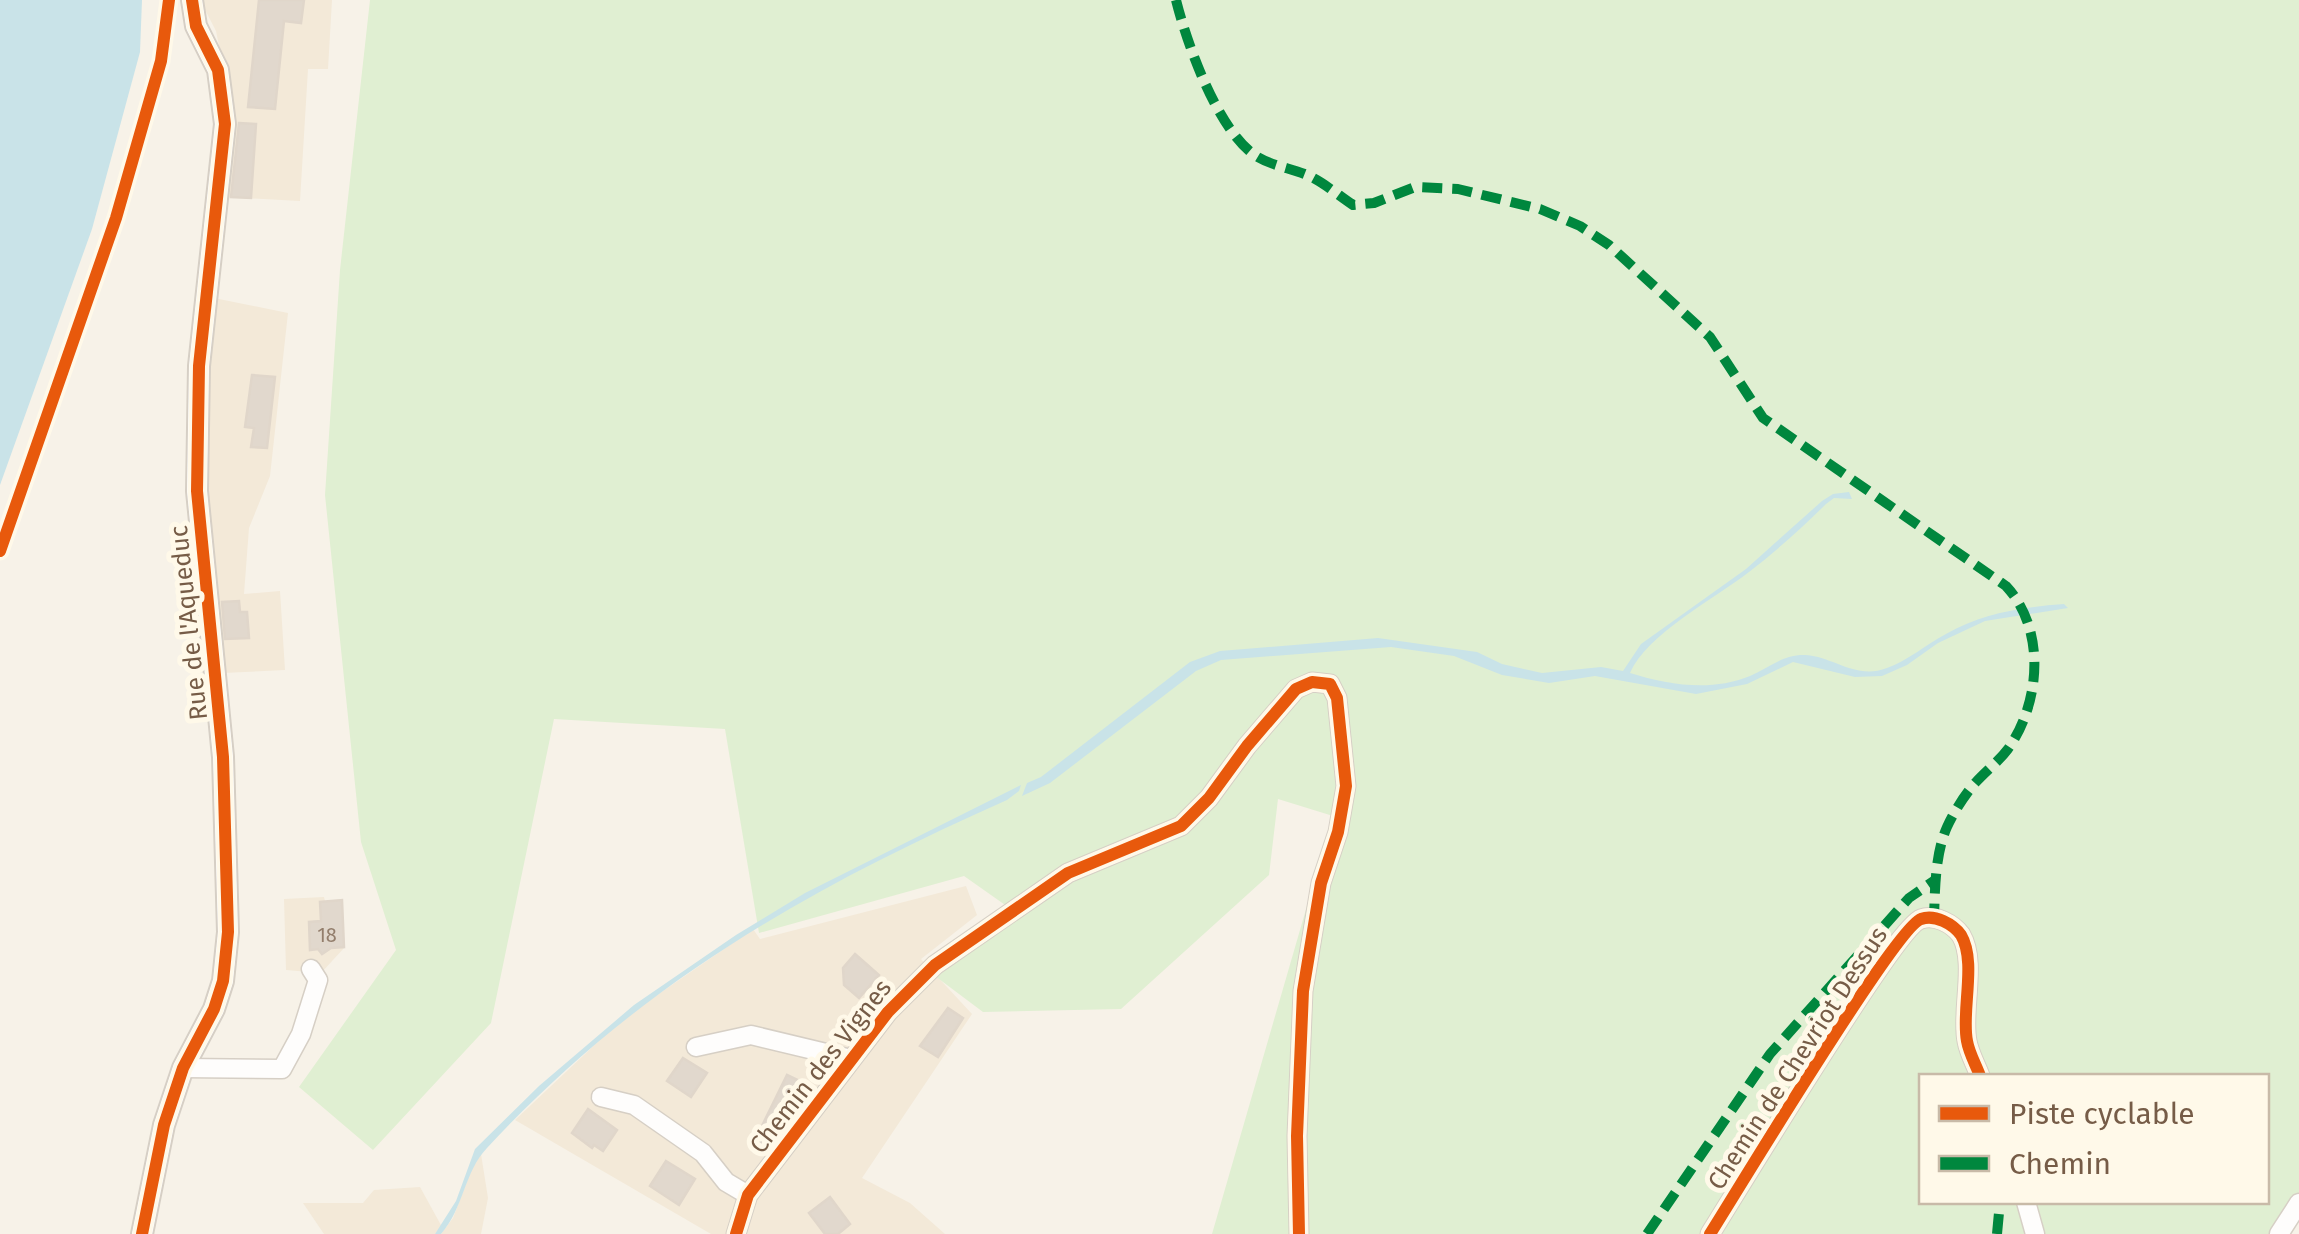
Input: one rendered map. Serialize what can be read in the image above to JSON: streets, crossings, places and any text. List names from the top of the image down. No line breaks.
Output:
{"streets":{"street":["Rue de l'Aqueduc","Chemin de Chevriot Dessus","Chemin des Vignes"]},"house_numbers":["18"],"legend":["Piste cyclable","Chemin"]}
